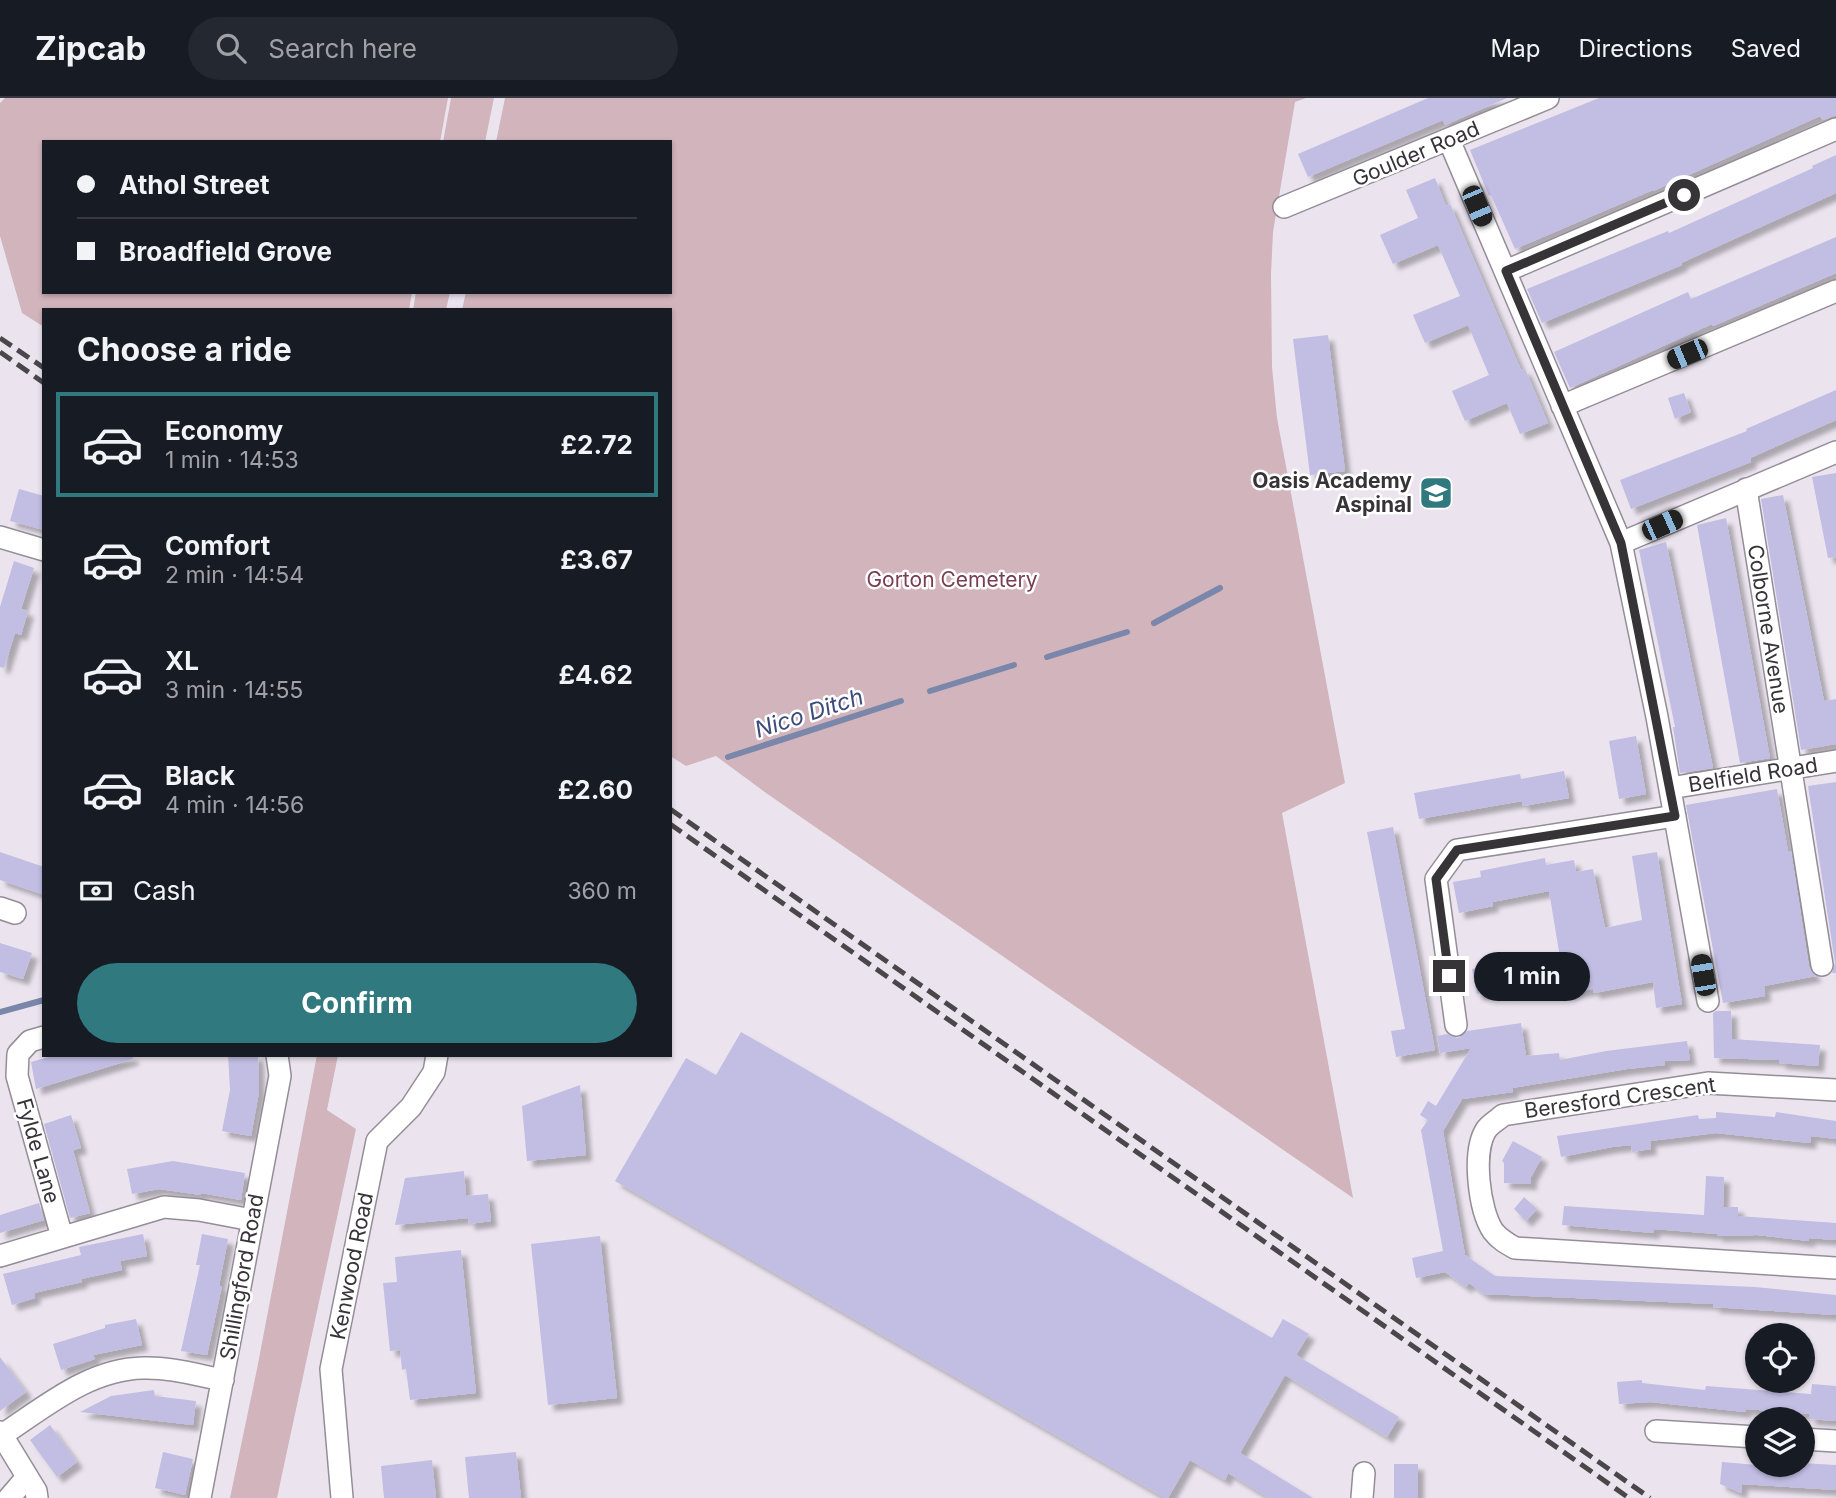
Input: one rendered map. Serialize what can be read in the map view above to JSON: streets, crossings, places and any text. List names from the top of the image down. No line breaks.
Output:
{"streets":{"street":["Goulder Road","Colborne Avenue","Belfield Road","Beresford Crescent","Fylde Lane","Kenwood Road","Shillingford Road"]},"crossings":[["Colborne Avenue","Belfield Road"]],"water":["Nico Ditch"],"parks":["Gorton Cemetery"],"places":{"school or university":["Oasis Academy Aspinal"]},"page":{"header":"Zipcab","search":"Search here","nav":["Map","Directions","Saved"],"banner":["Athol Street","Broadfield Grove"],"heading":"Choose a ride","list":[{"name":"Economy","note":"1 min · 14:53","value":"£2.72"},{"name":"Comfort","note":"2 min · 14:54","value":"£3.67"},{"name":"XL","note":"3 min · 14:55","value":"£4.62"},{"name":"Black","note":"4 min · 14:56","value":"£2.60"}],"pay":["Cash","360 m"],"buttons":"Confirm","bubble":"1 min"}}
